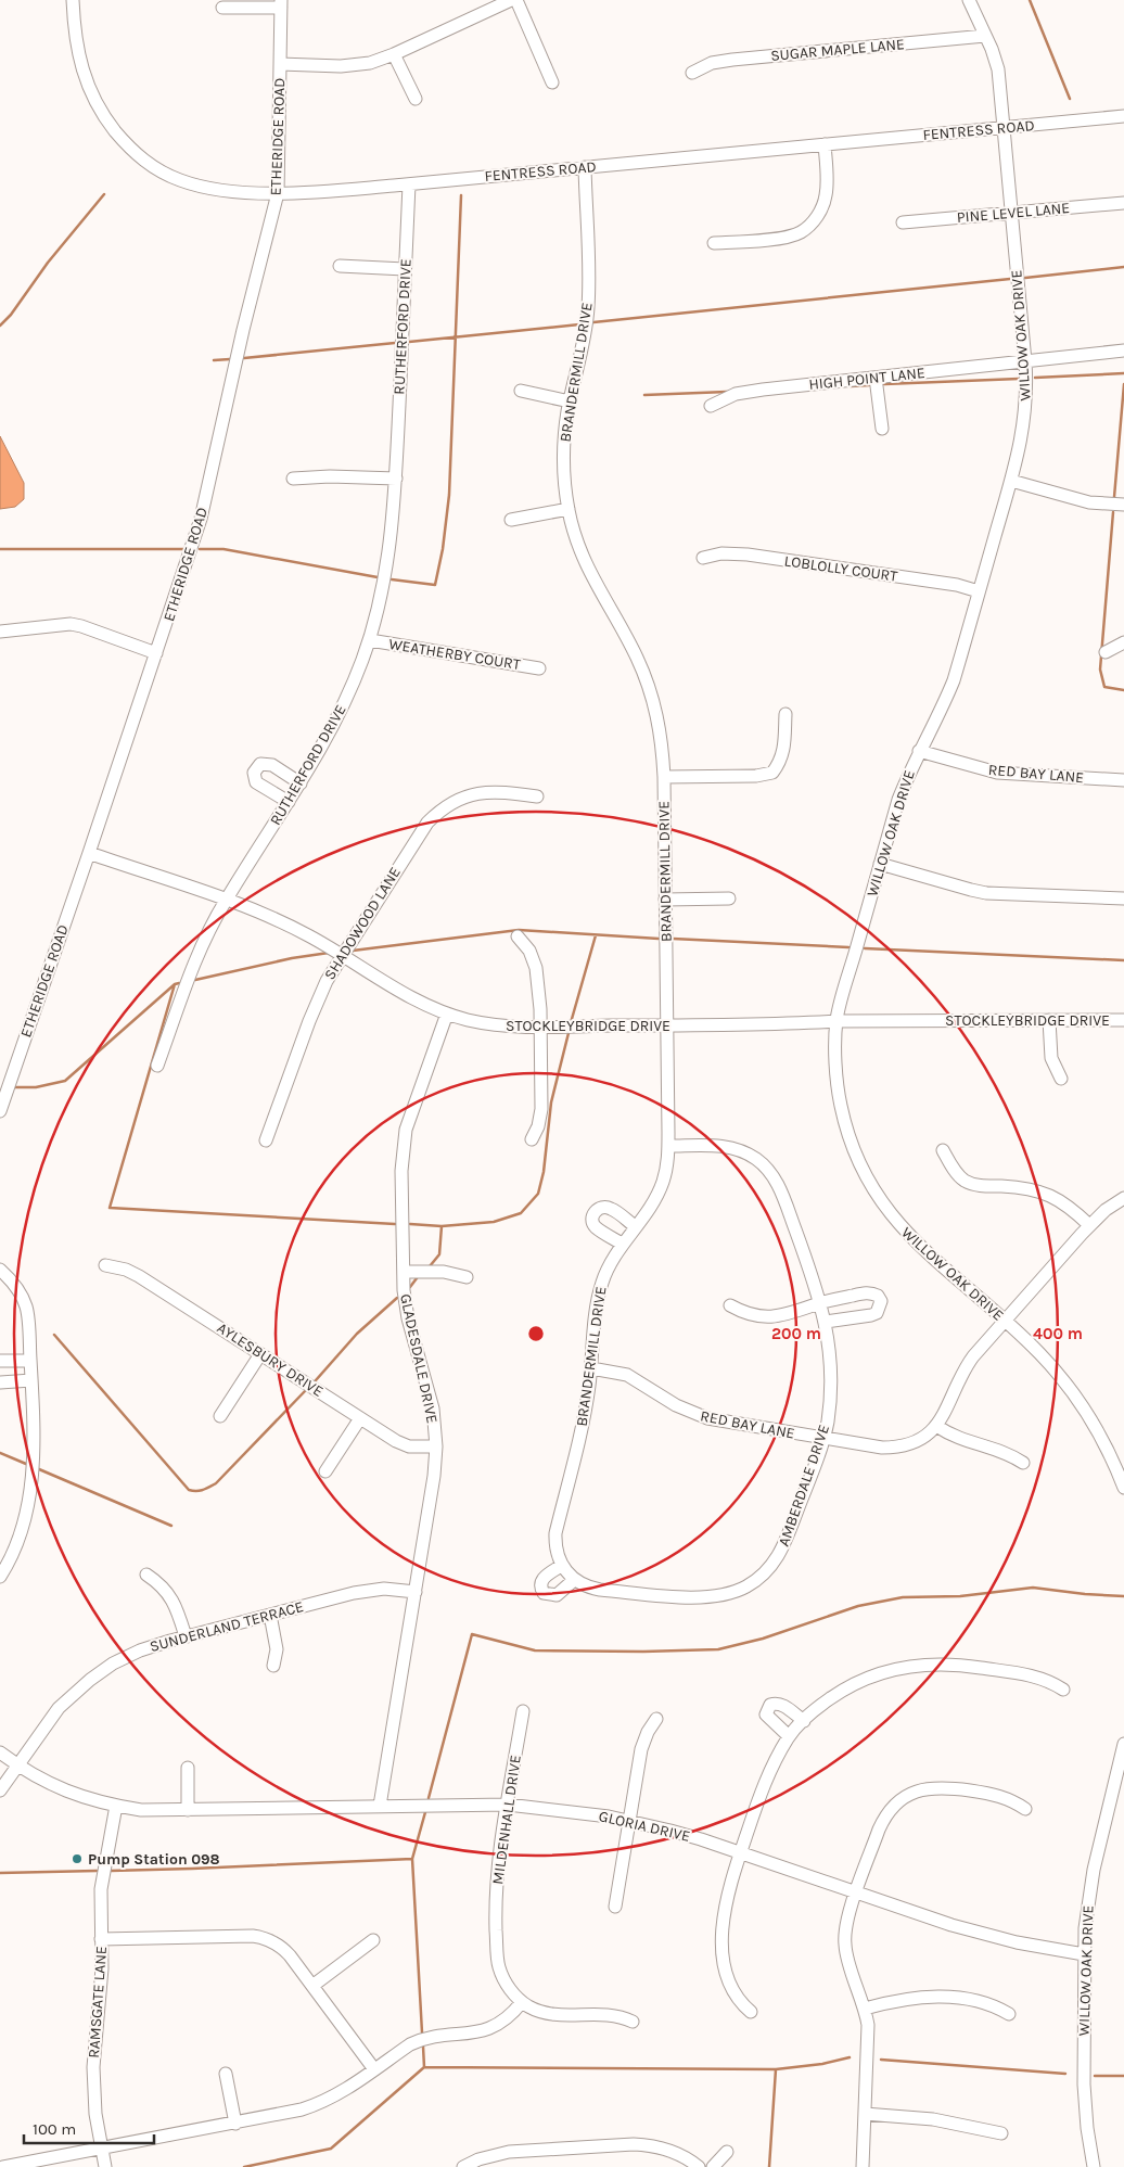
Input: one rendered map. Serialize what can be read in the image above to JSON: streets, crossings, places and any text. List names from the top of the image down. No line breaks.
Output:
{"streets":{"street":["SUGAR MAPLE LANE","FENTRESS ROAD","ETHERIDGE ROAD","PINE LEVEL LANE","RUTHERFORD DRIVE","WILLOW OAK DRIVE","BRANDERMILL DRIVE","HIGH POINT LANE","LOBLOLLY COURT","WEATHERBY COURT","RED BAY LANE","SHADOWOOD LANE","STOCKLEYBRIDGE DRIVE","GLADESDALE DRIVE","AYLESBURY DRIVE","AMBERDALE DRIVE","SUNDERLAND TERRACE","MILDENHALL DRIVE","GLORIA DRIVE","RAMSGATE LANE"]},"crossings":[["SUGAR MAPLE LANE","WILLOW OAK DRIVE"],["FENTRESS ROAD","ETHERIDGE ROAD"],["FENTRESS ROAD","RUTHERFORD DRIVE"],["FENTRESS ROAD","WILLOW OAK DRIVE"],["FENTRESS ROAD","BRANDERMILL DRIVE"],["ETHERIDGE ROAD","STOCKLEYBRIDGE DRIVE"],["PINE LEVEL LANE","WILLOW OAK DRIVE"],["RUTHERFORD DRIVE","WEATHERBY COURT"],["RUTHERFORD DRIVE","STOCKLEYBRIDGE DRIVE"],["WILLOW OAK DRIVE","HIGH POINT LANE"],["WILLOW OAK DRIVE","LOBLOLLY COURT"],["WILLOW OAK DRIVE","RED BAY LANE"],["WILLOW OAK DRIVE","STOCKLEYBRIDGE DRIVE"],["WILLOW OAK DRIVE","GLORIA DRIVE"],["BRANDERMILL DRIVE","RED BAY LANE"],["BRANDERMILL DRIVE","STOCKLEYBRIDGE DRIVE"],["BRANDERMILL DRIVE","AMBERDALE DRIVE"],["RED BAY LANE","AMBERDALE DRIVE"],["SHADOWOOD LANE","STOCKLEYBRIDGE DRIVE"],["STOCKLEYBRIDGE DRIVE","GLADESDALE DRIVE"],["GLADESDALE DRIVE","AYLESBURY DRIVE"],["GLADESDALE DRIVE","SUNDERLAND TERRACE"],["GLADESDALE DRIVE","GLORIA DRIVE"],["SUNDERLAND TERRACE","GLORIA DRIVE"],["MILDENHALL DRIVE","GLORIA DRIVE"],["GLORIA DRIVE","RAMSGATE LANE"]],"places":["Pump Station 098"],"scale_bar":"100 m","rings":["200 m","400 m"]}
